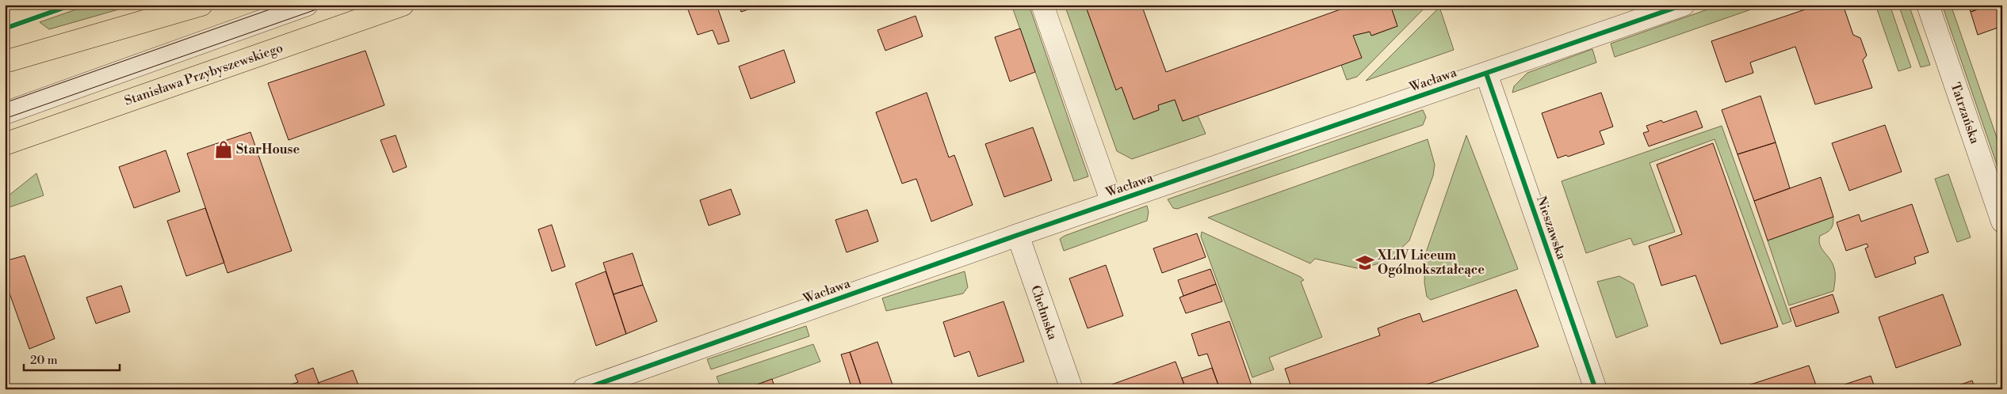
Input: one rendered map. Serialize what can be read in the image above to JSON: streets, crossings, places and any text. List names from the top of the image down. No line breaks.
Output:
{"streets":{"main road":["Stanisława Przybyszewskiego"],"street":["Wacława","Tatrzańska","Nieszawska","Chełmska"]},"crossings":[["Wacława","Nieszawska"],["Wacława","Chełmska"]],"places":{"shop":["StarHouse"],"school or university":["XLIV Liceum Ogólnokształcące"]},"scale_bar":"20 m"}
